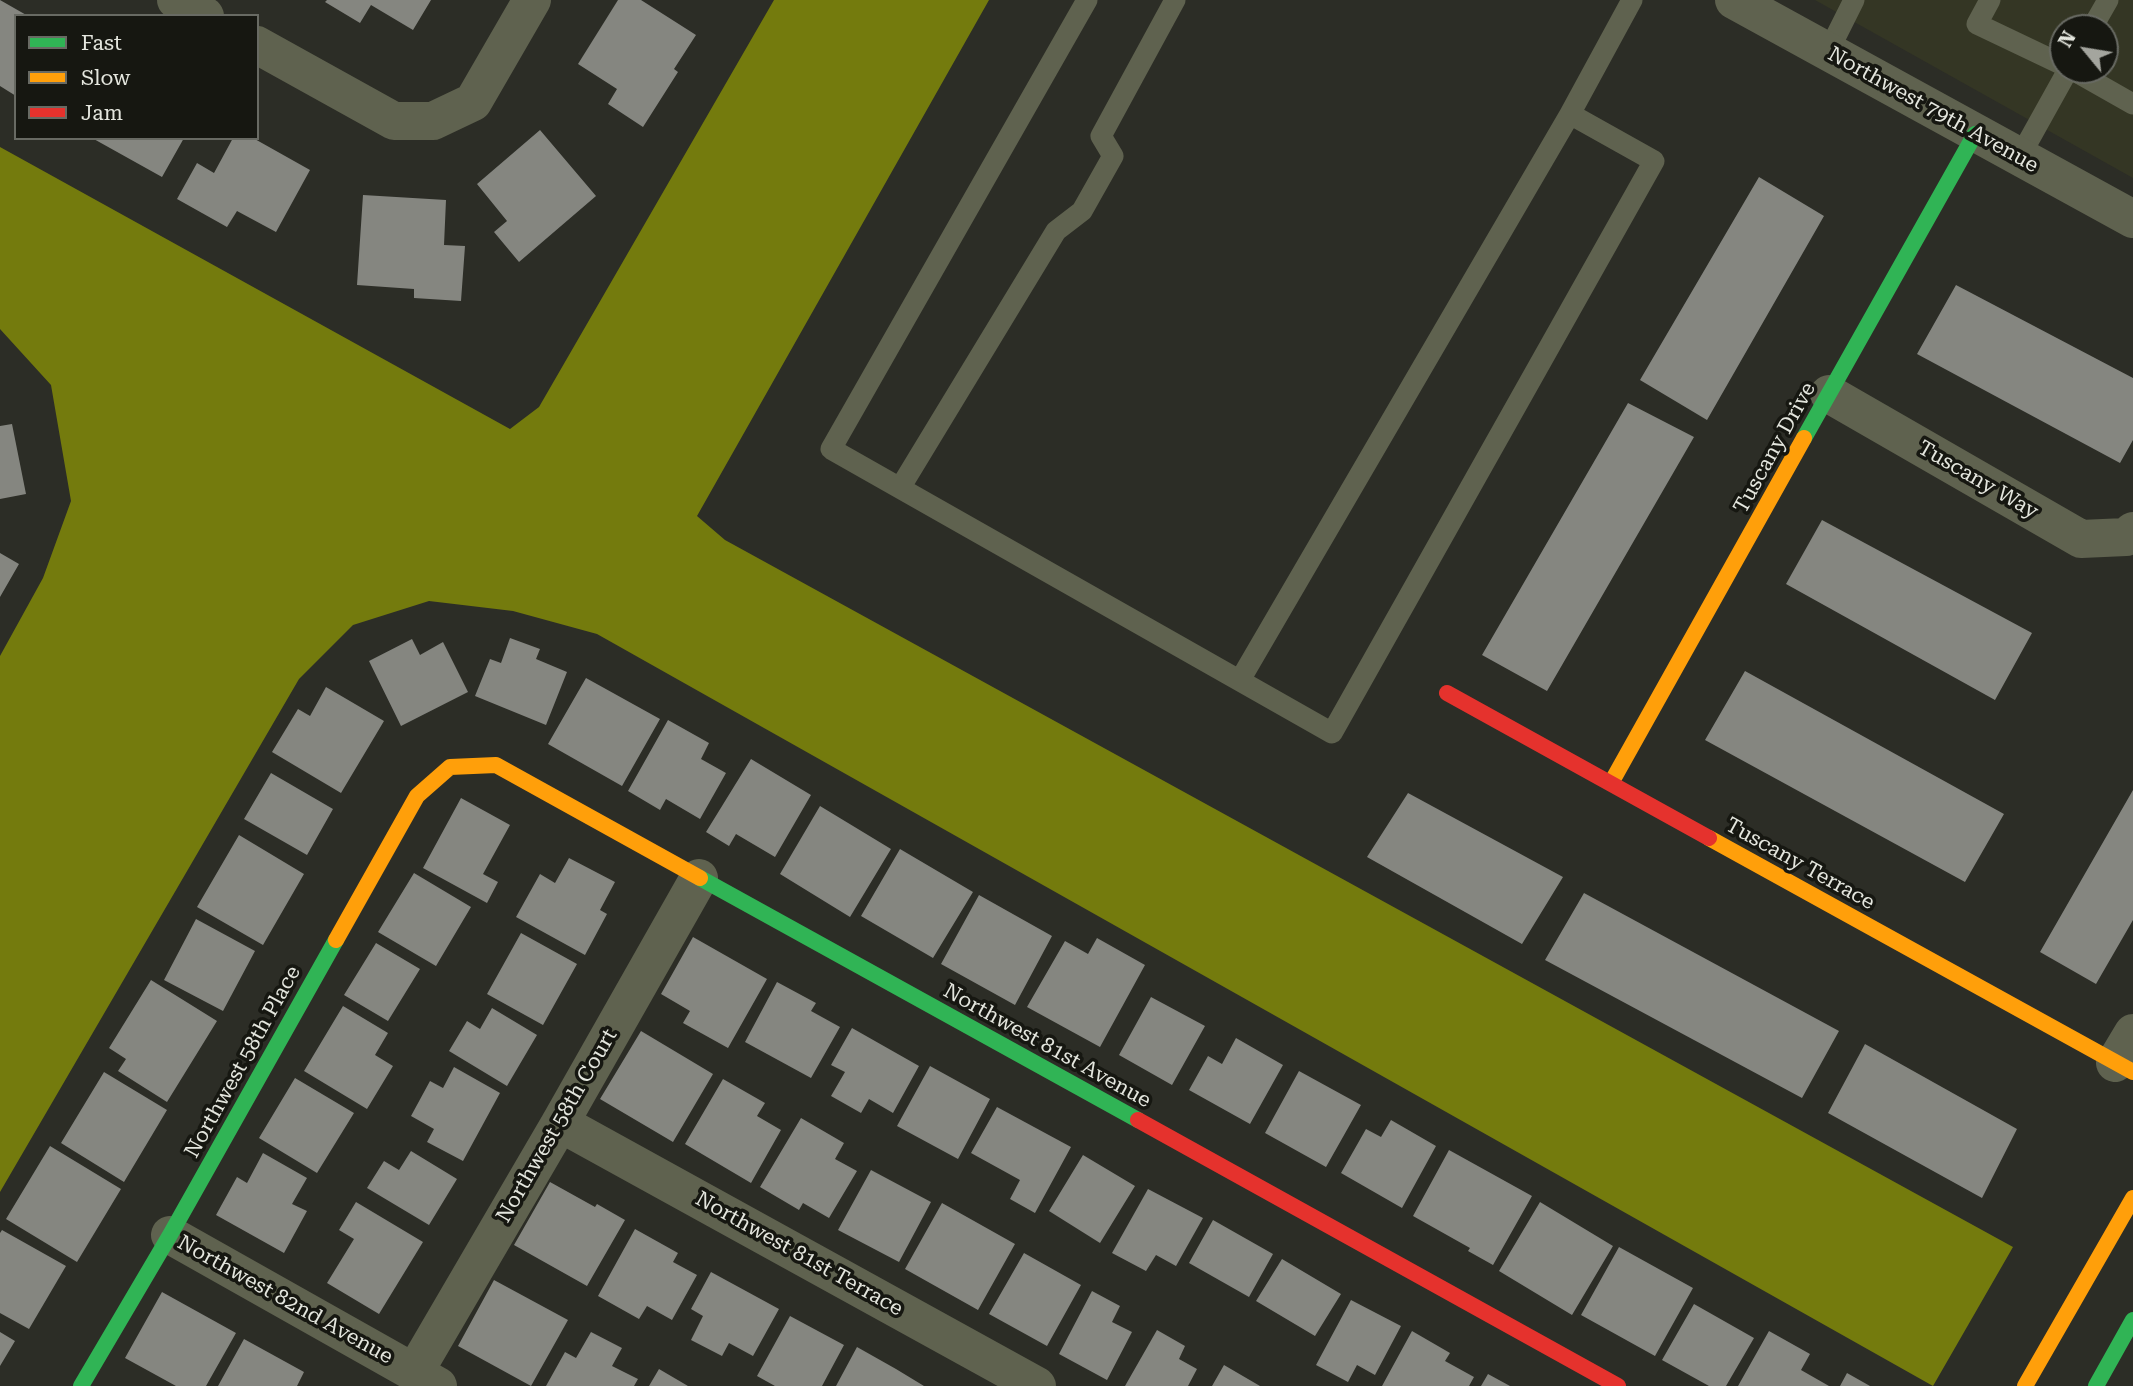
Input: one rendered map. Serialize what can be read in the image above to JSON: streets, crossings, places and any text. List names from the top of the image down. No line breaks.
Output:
{"streets":{"street":["Northwest 79th Avenue","Tuscany Drive","Tuscany Way","Tuscany Terrace","Northwest 81st Avenue","Northwest 58th Place","Northwest 58th Court","Northwest 81st Terrace","Northwest 82nd Avenue"]},"crossings":[["Northwest 79th Avenue","Tuscany Drive"],["Tuscany Drive","Tuscany Way"],["Tuscany Drive","Tuscany Terrace"],["Northwest 81st Avenue","Northwest 58th Place"],["Northwest 81st Avenue","Northwest 58th Court"],["Northwest 58th Place","Northwest 82nd Avenue"],["Northwest 58th Court","Northwest 81st Terrace"],["Northwest 58th Court","Northwest 82nd Avenue"]],"legend":["Fast","Slow","Jam"],"north":"top left"}
